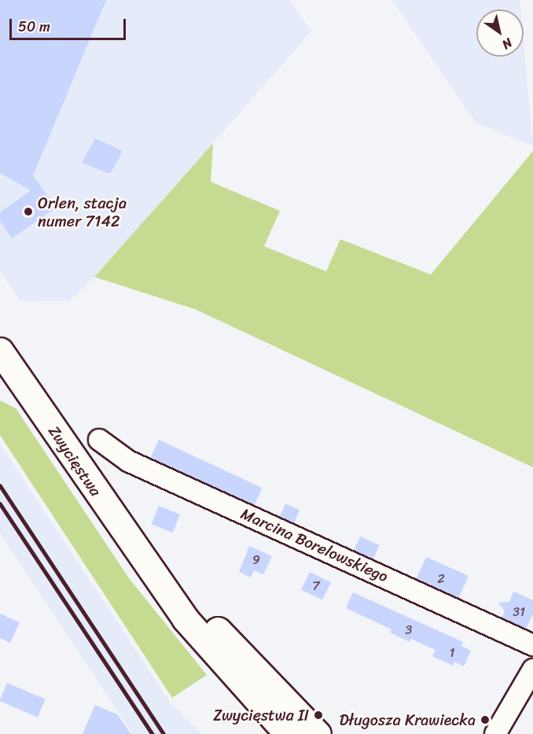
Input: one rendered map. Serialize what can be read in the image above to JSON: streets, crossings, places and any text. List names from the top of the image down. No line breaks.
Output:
{"streets":{"main road":["Zwycięstwa"],"street":["Marcina Borelowskiego"]},"places":["Orlen, stacja numer 7142","Zwycięstwa II","Długosza Krawiecka"],"house_numbers":["9","2","7","31","3","1"],"scale_bar":"50 m","north":"bottom right"}
